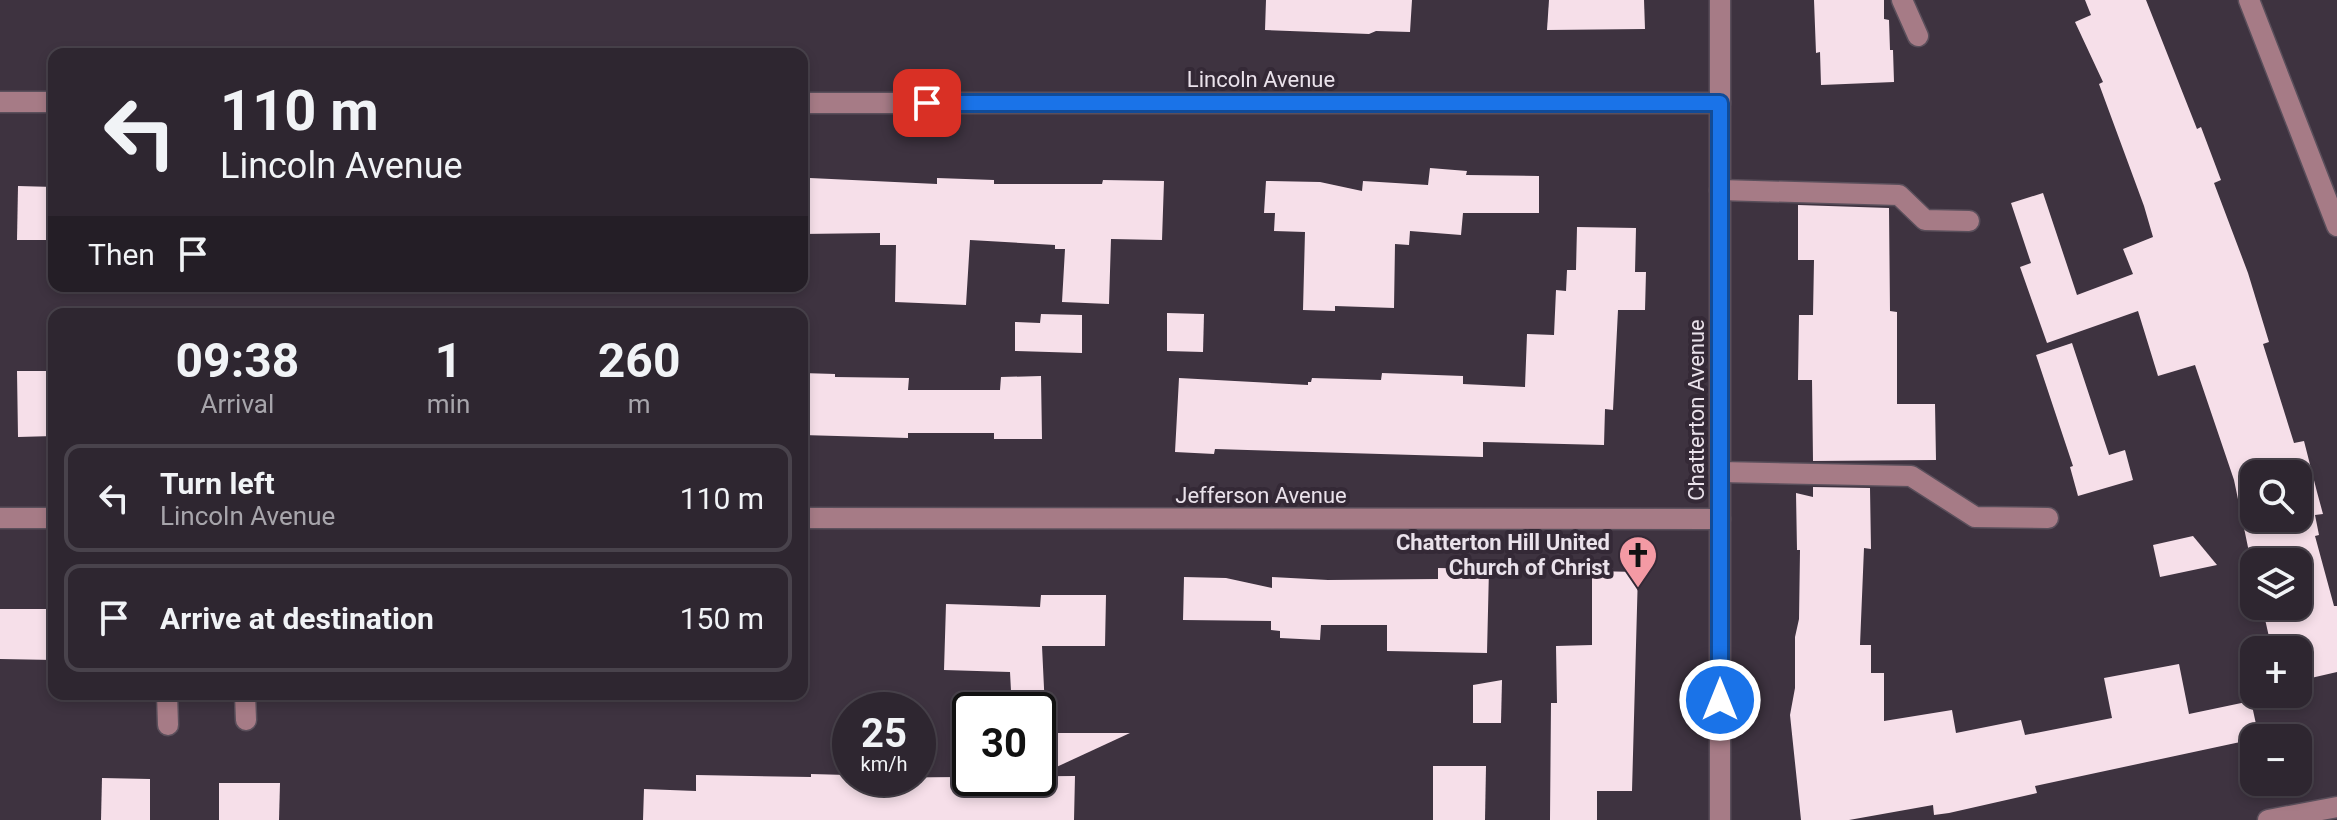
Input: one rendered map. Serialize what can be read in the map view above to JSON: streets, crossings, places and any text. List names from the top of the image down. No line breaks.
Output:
{"streets":{"street":["Lincoln Avenue","Chatterton Avenue","Jefferson Avenue"]},"crossings":[["Lincoln Avenue","Chatterton Avenue"],["Chatterton Avenue","Jefferson Avenue"]],"places":{"church":["Chatterton Hill United Church of Christ"]},"page":{"turn":["110 m","Lincoln Avenue"],"then":"Then","eta":["09:38","Arrival","1","min","260","m"],"list":[{"name":"Turn left","note":"Lincoln Avenue","value":"110 m"},{"name":"Arrive at destination","value":"150 m"}],"map_buttons":["+","−"],"speed":"25 km/h","limit":"30"}}
